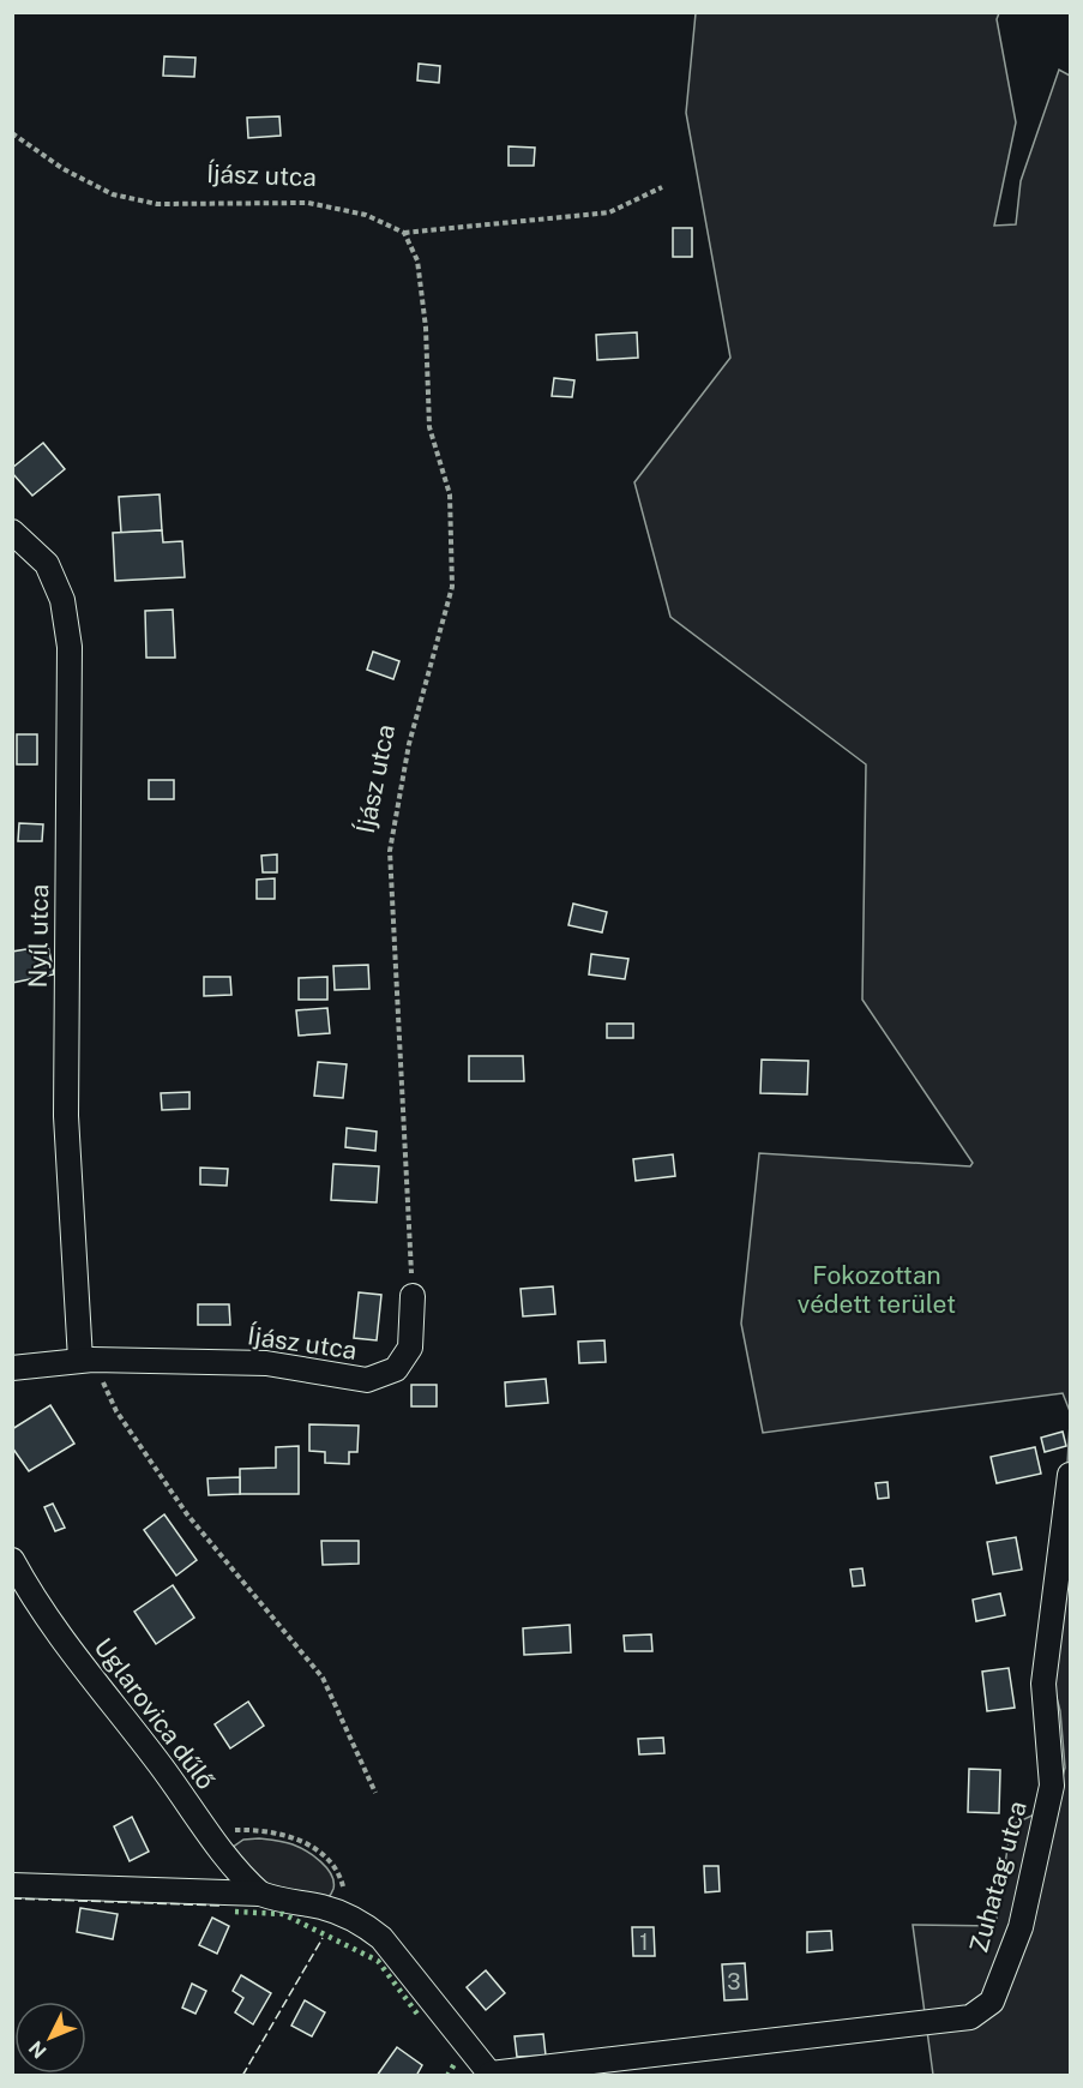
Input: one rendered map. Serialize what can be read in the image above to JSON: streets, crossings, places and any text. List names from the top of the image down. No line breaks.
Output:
{"streets":{"street":["Íjász utca","Nyíl utca","Uglarovica dűlő","Zuhatag utca"]},"crossings":[["Íjász utca","Nyíl utca"]],"parks":["Fokozottan védett terület"],"house_numbers":["1","3"],"north":"bottom left"}
